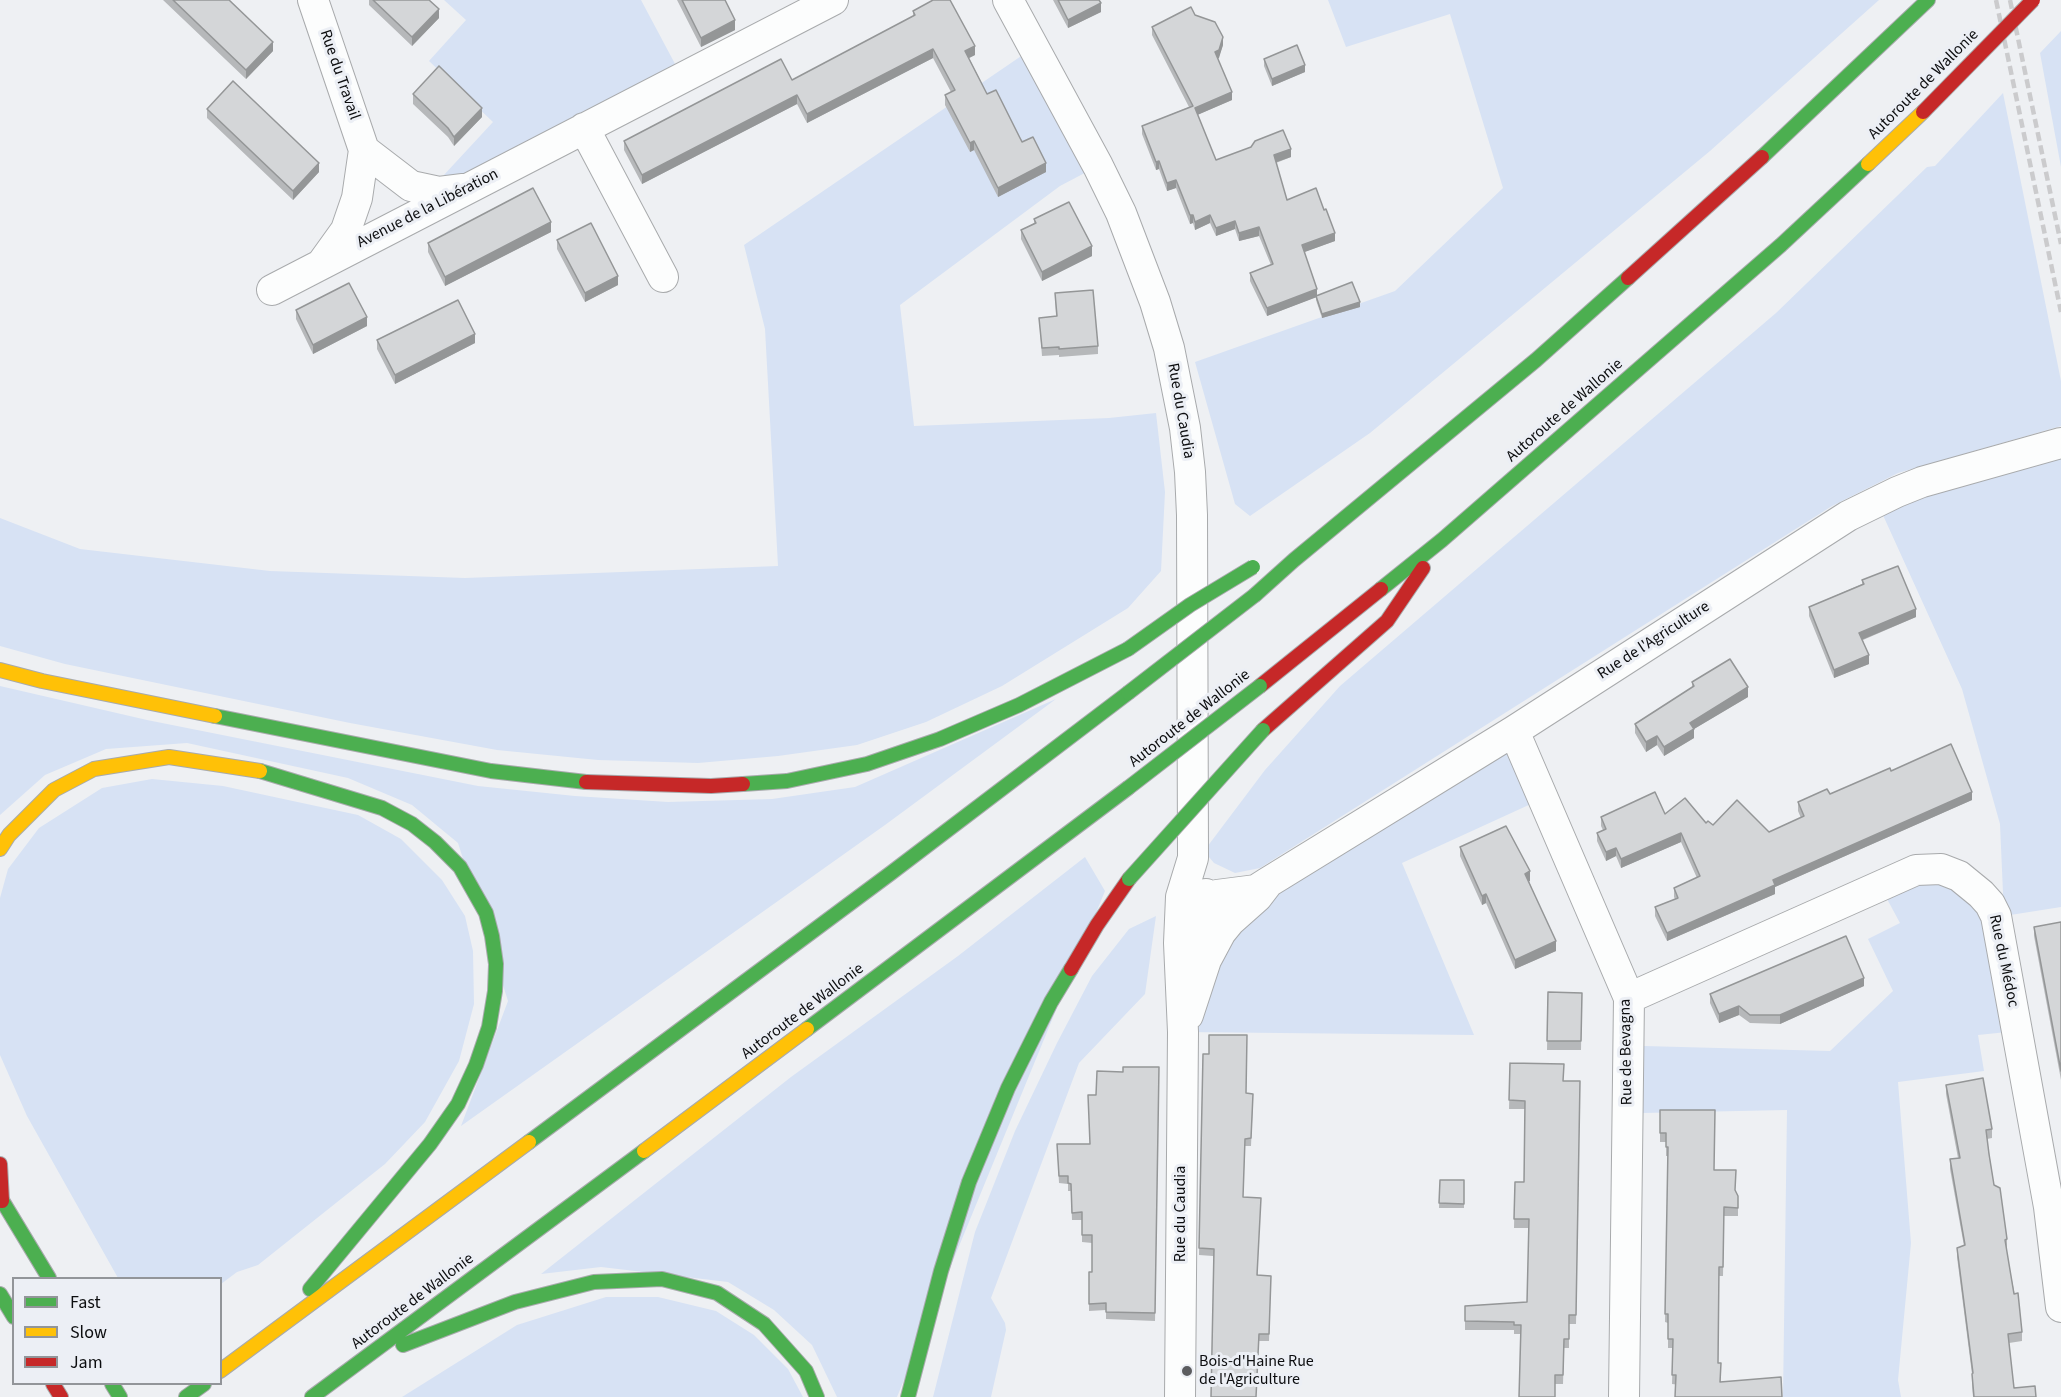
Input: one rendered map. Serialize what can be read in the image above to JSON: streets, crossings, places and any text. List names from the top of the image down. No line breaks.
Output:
{"streets":{"highway":["Autoroute de Wallonie"],"street":["Rue du Travail","Avenue de la Libération","Rue du Caudia","Rue de l'Agriculture","Rue du Médoc","Rue de Bevagna"]},"crossings":[["Rue du Travail","Avenue de la Libération"],["Rue du Caudia","Rue de l'Agriculture"],["Rue de l'Agriculture","Rue de Bevagna"],["Rue du Médoc","Rue de Bevagna"]],"places":["Bois-d'Haine Rue de l'Agriculture"],"legend":["Fast","Slow","Jam"]}
